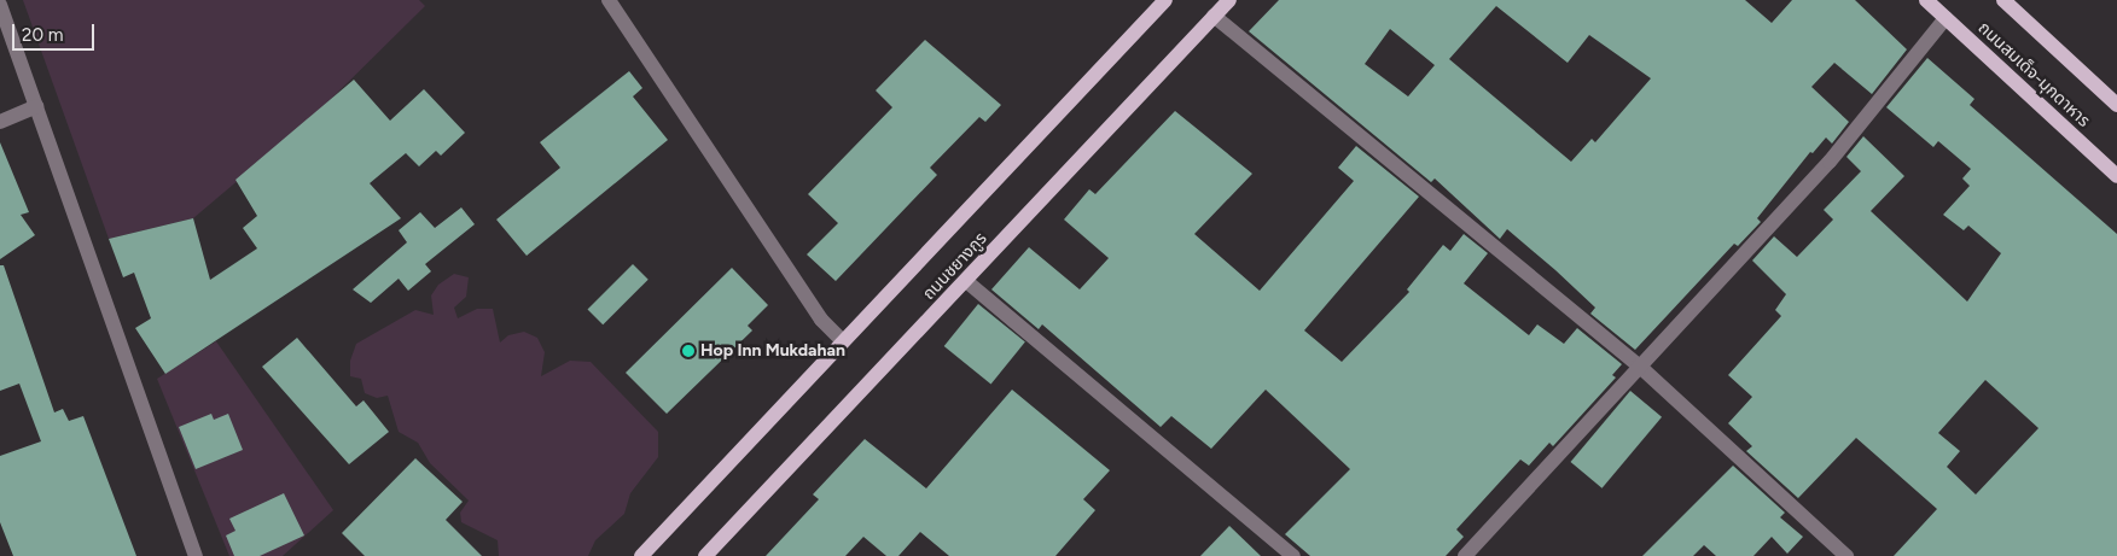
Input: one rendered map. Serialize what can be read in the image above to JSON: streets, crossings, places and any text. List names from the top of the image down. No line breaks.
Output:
{"streets":{"main road":["ถนนสมเด็จ-มุกดาหาร","ถนนชยางกูร"]},"places":["Hop Inn Mukdahan"],"scale_bar":"20 m"}
